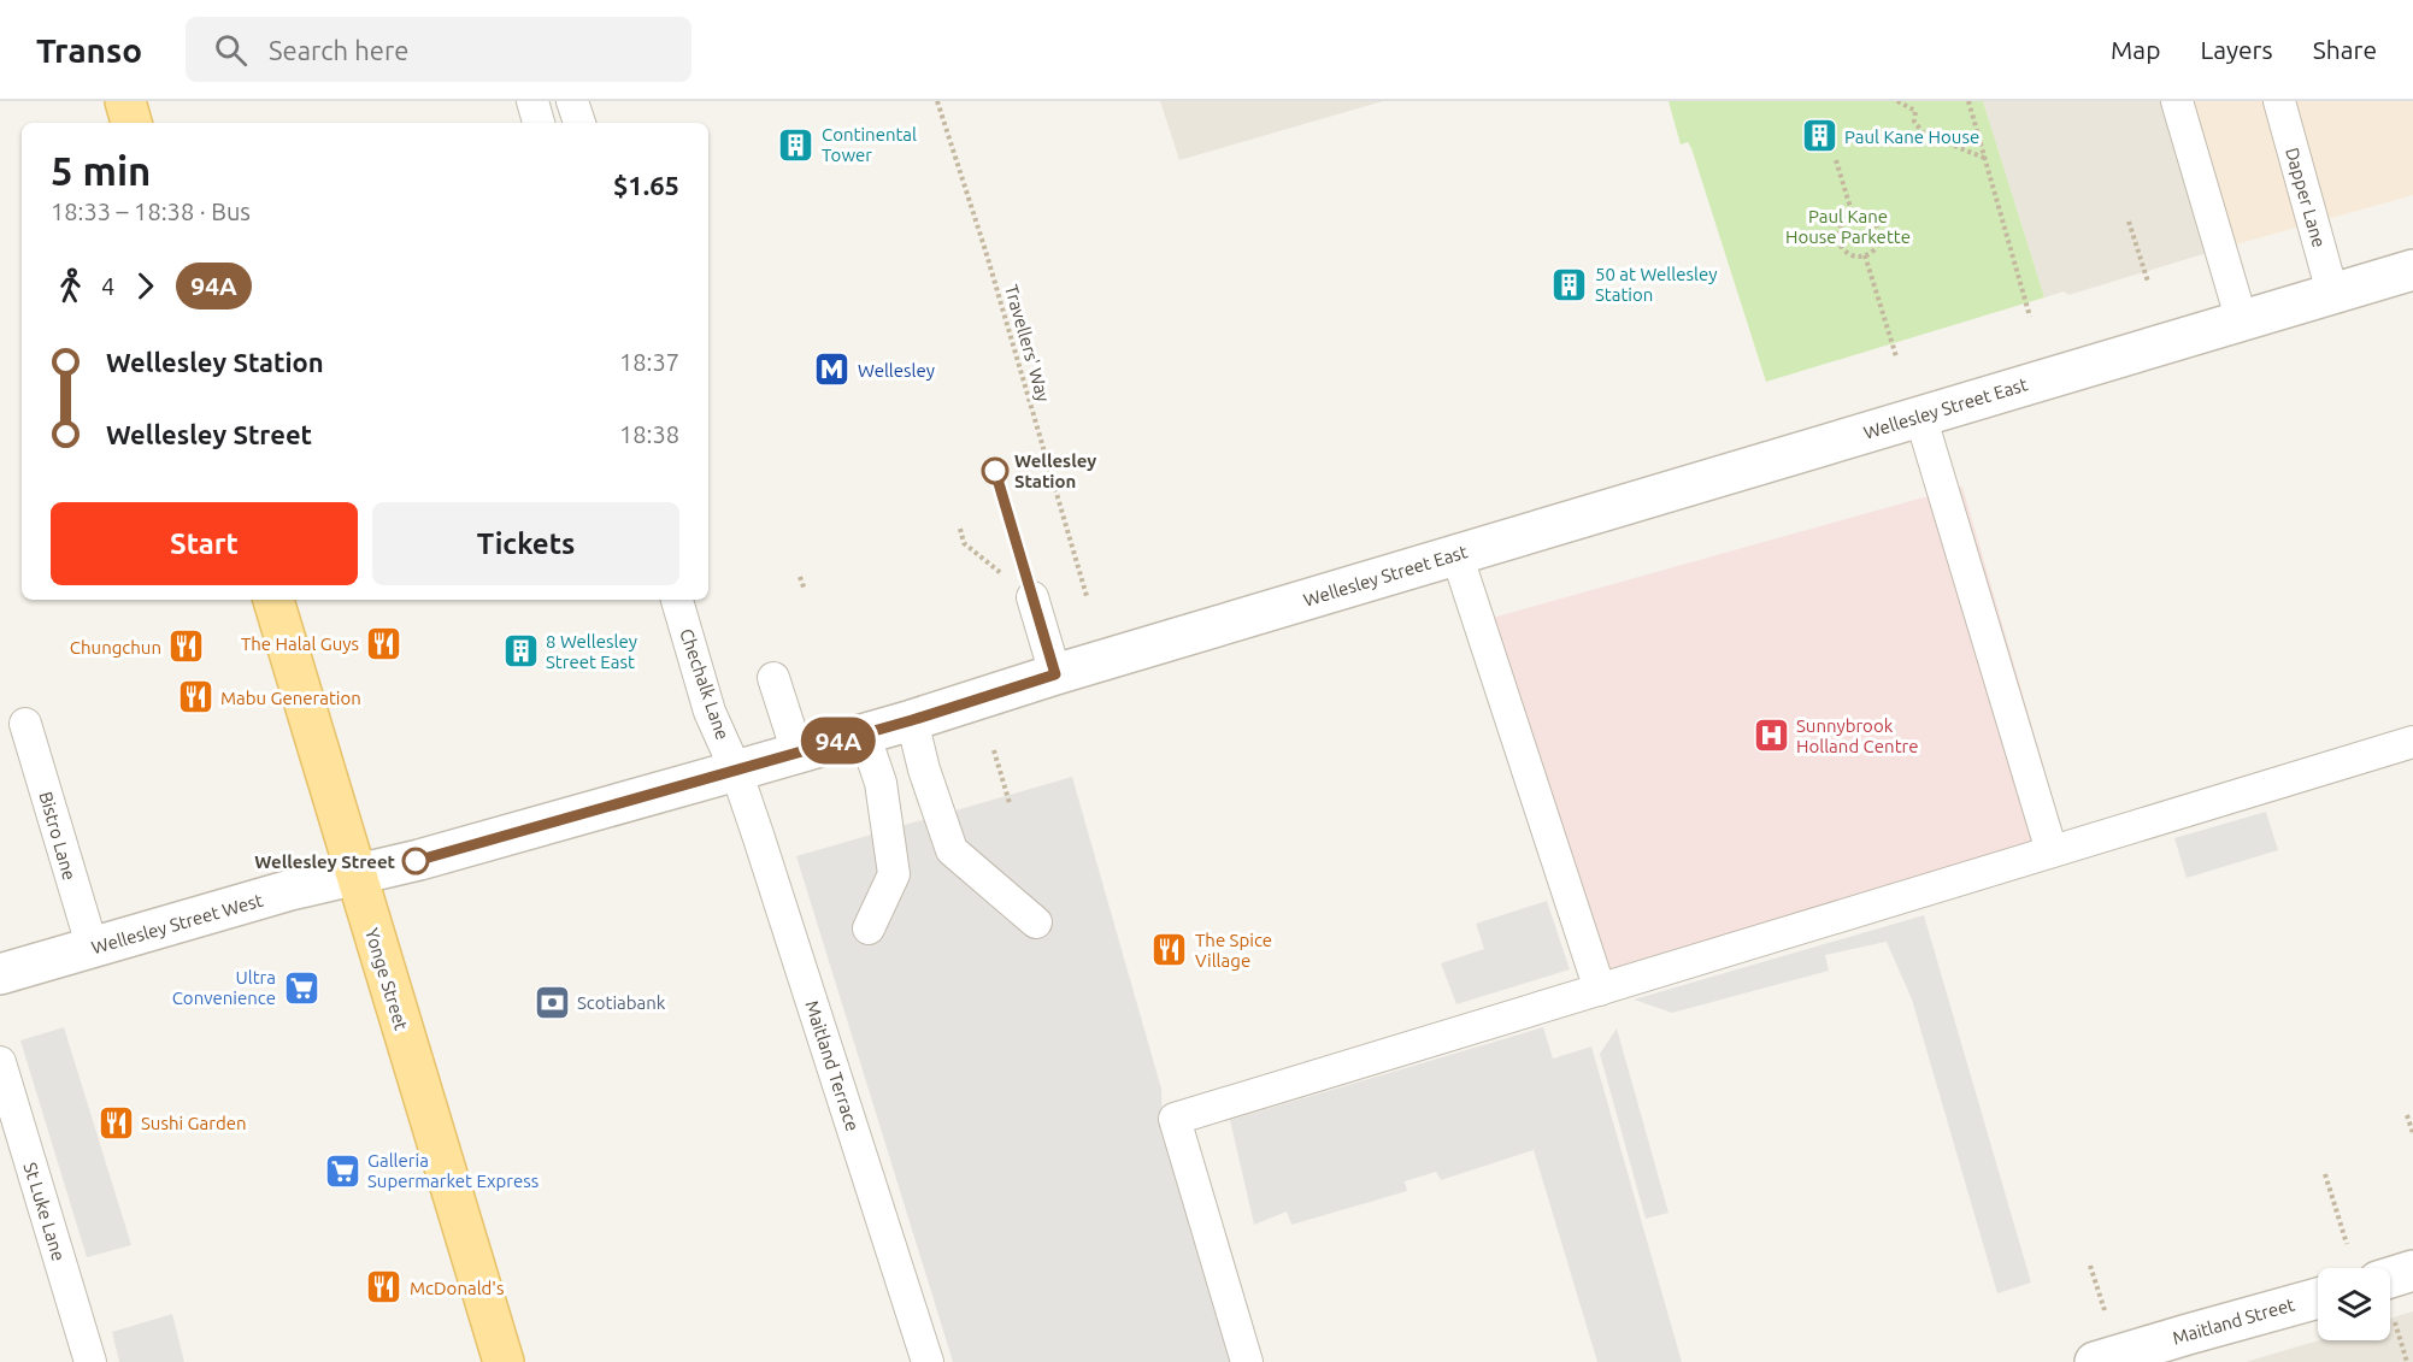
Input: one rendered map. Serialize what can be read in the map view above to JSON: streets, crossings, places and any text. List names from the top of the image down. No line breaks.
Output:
{"streets":{"main road":["Yonge Street"],"street":["Wellesley Street East","Wellesley Street West","Maitland Street"],"lane":["Dapper Lane","Chechalk Lane","Bistro Lane","Maitland Terrace","St Luke Lane"],"path":["Travellers' Way"]},"crossings":[["Dapper Lane","Wellesley Street East"],["Wellesley Street East","Chechalk Lane"],["Wellesley Street East","Wellesley Street West"],["Wellesley Street East","Yonge Street"],["Wellesley Street East","Maitland Terrace"],["Chechalk Lane","Maitland Terrace"],["Bistro Lane","Wellesley Street West"],["Wellesley Street West","Yonge Street"]],"parks":["Paul Kane House Parkette"],"places":{"building":["Paul Kane House","Continental Tower","50 at Wellesley Station","8 Wellesley Street East"],"metro station":["Wellesley"],"other":["Wellesley Station","Wellesley Street"],"restaurant":["The Halal Guys","Chungchun","Mabu Generation","The Spice Village","Sushi Garden","McDonald's"],"hospital":["Sunnybrook Holland Centre"],"supermarket":["Ultra Convenience","Galleria Supermarket Express"],"bank":["Scotiabank"]},"lines":["bus line 94A"],"page":{"header":"Transo","search":"Search here","nav":["Map","Layers","Share"],"on_map":"94A","heading":["5 min","18:33 – 18:38 · Bus","$1.65"],"legs":["4","94A"],"list":[{"name":"Wellesley Station","value":"18:37"},{"name":"Wellesley Street","value":"18:38"}],"buttons":["Start","Tickets"]}}
